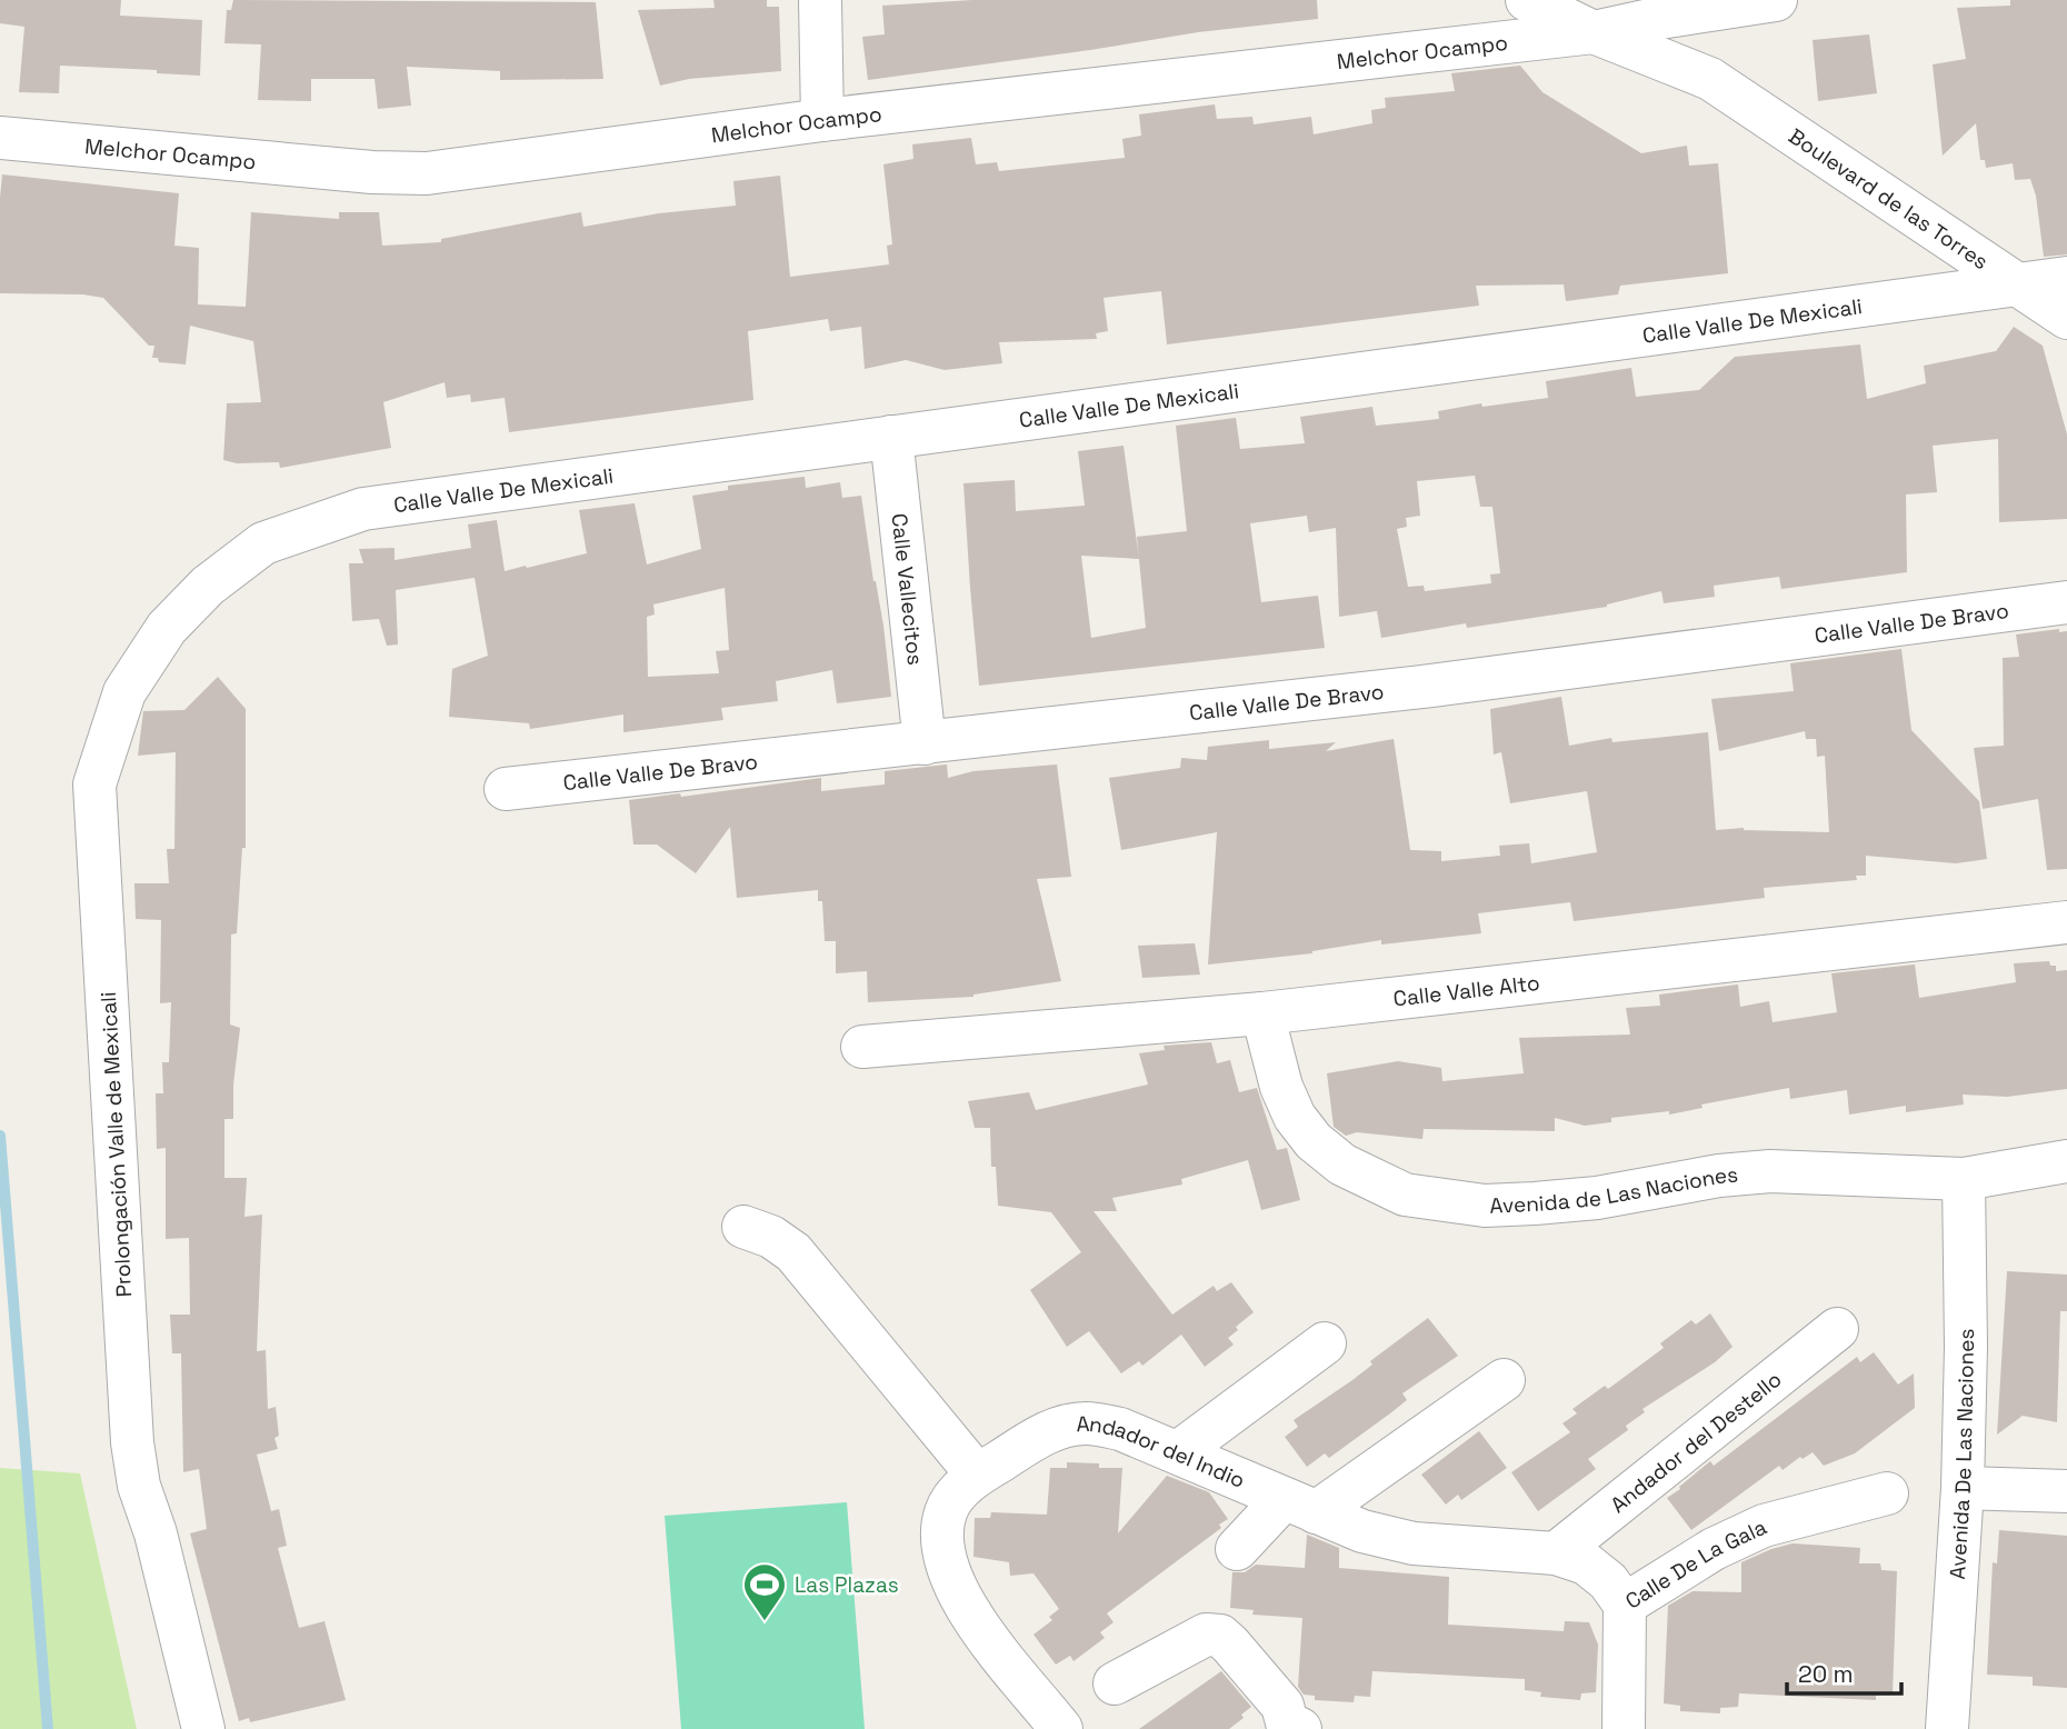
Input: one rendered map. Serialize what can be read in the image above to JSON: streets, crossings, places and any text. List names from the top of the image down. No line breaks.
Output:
{"streets":{"street":["Melchor Ocampo","Boulevard de las Torres","Calle Valle De Mexicali","Calle Vallecitos","Calle Valle De Bravo","Calle Valle Alto","Prolongación Valle de Mexicali","Avenida de Las Naciones","Andador del Destello","Avenida De Las Naciones","Andador del Indio","Calle De La Gala"]},"crossings":[["Melchor Ocampo","Boulevard de las Torres"],["Boulevard de las Torres","Calle Valle De Mexicali"],["Calle Valle De Mexicali","Calle Vallecitos"],["Calle Valle De Mexicali","Prolongación Valle de Mexicali"],["Calle Vallecitos","Calle Valle De Bravo"],["Calle Valle Alto","Avenida de Las Naciones"],["Avenida de Las Naciones","Avenida De Las Naciones"],["Andador del Destello","Andador del Indio"],["Andador del Indio","Calle De La Gala"]],"places":{"sports":["Las Plazas"]},"scale_bar":"20 m"}
